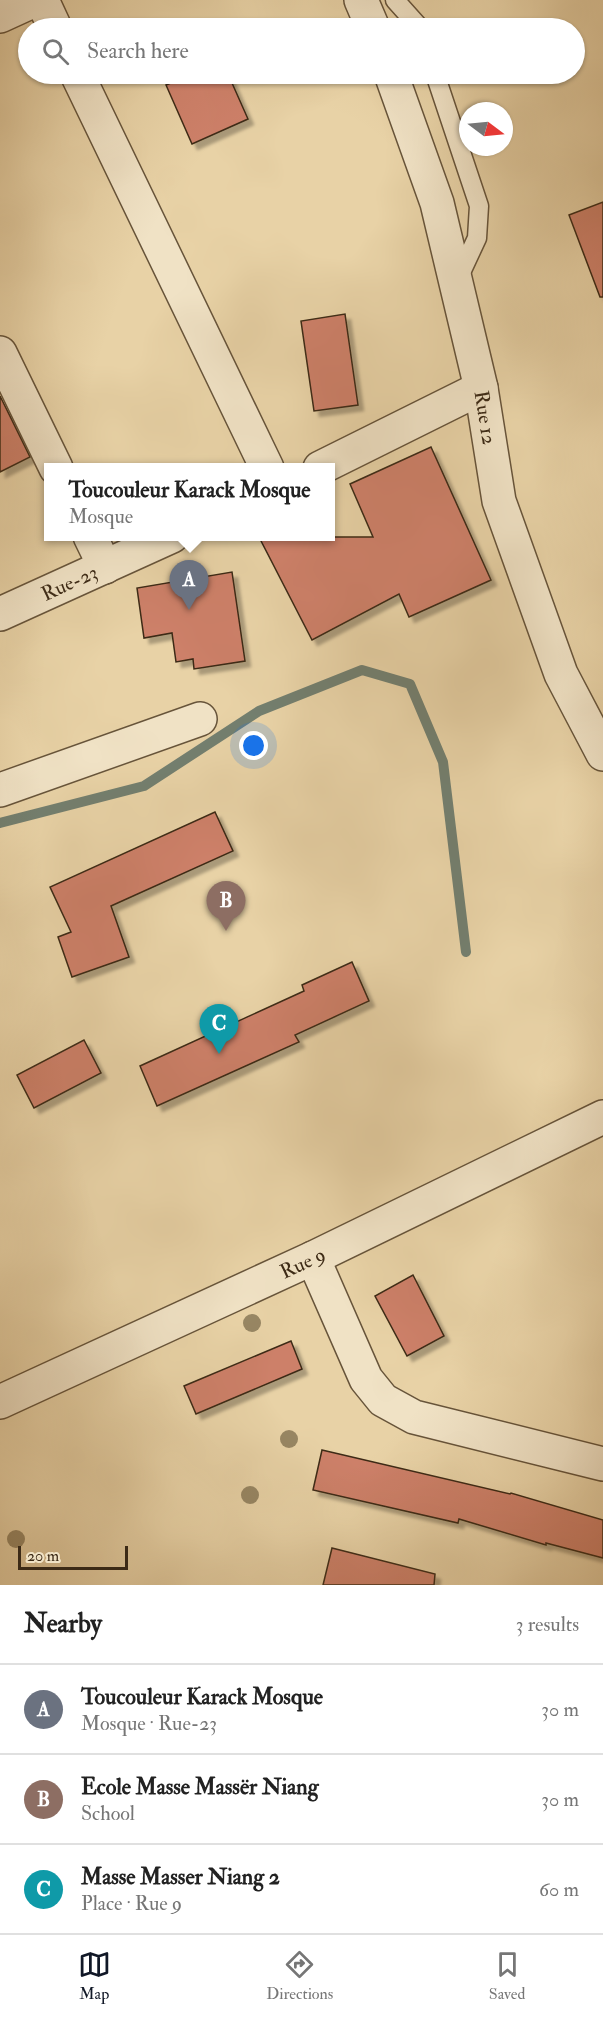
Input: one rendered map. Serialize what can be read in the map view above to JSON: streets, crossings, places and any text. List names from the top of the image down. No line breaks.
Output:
{"streets":{"street":["Rue 12","Rue-23","Rue 9"]},"scale_bar":"20 m","north":"right","page":{"search":"Search here","popup":["Toucouleur Karack Mosque","Mosque"],"pins":["A","B","C"],"scale":"20 m","heading":["Nearby","3 results"],"list":[{"mark":"A","name":"Toucouleur Karack Mosque","note":"Mosque · Rue-23","value":"30 m"},{"mark":"B","name":"Ecole Masse Massër Niang","note":"School","value":"30 m"},{"mark":"C","name":"Masse Masser Niang 2","note":"Place · Rue 9","value":"60 m"}],"nav":["Map","Directions","Saved"]}}
